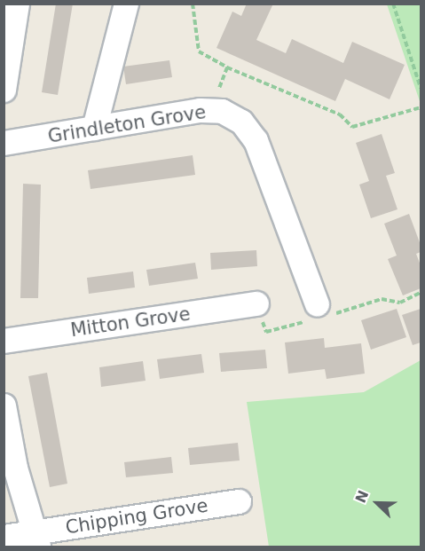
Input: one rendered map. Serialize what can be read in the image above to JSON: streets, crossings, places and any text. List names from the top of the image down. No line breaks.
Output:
{"streets":{"street":["Grindleton Grove","Mitton Grove","Chipping Grove"]},"north":"top left"}
